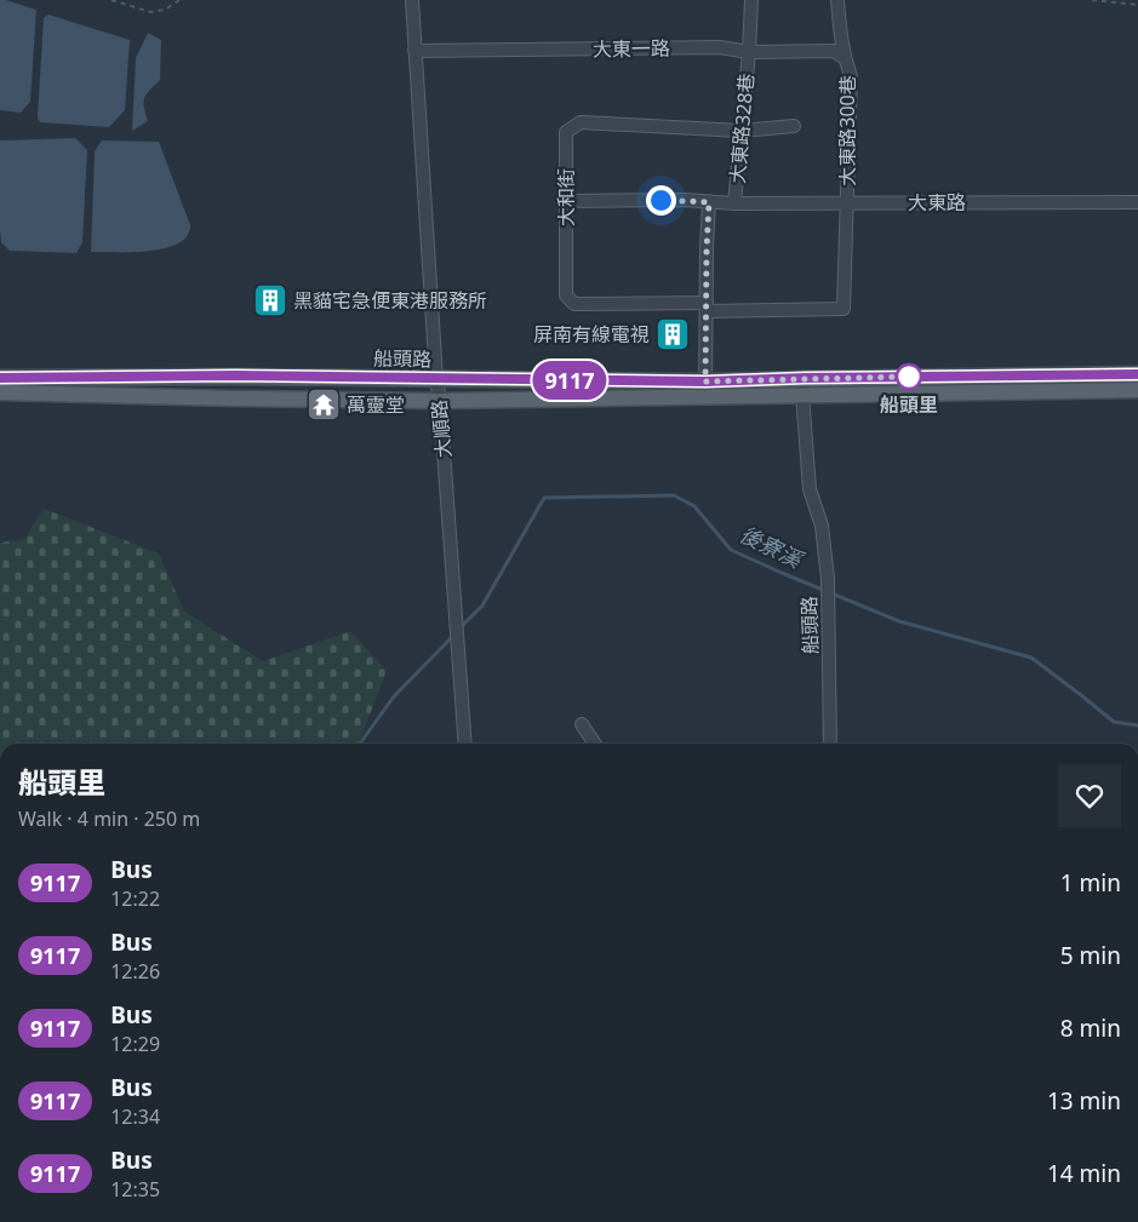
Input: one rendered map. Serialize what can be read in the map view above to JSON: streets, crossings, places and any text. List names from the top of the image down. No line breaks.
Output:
{"streets":{"main road":["船頭路"],"street":["大東一路","大東路328巷","大東路300巷","大和街","大東路","大順路"]},"crossings":[["大東一路","大東路328巷"],["大東一路","大東路300巷"],["大東一路","大順路"],["大東路328巷","大和街"],["大東路328巷","大東路"],["大東路300巷","大和街"],["大東路300巷","大東路"],["大和街","大東路"],["船頭路","大順路"]],"water":["後寮溪"],"places":{"building":["黑貓宅急便東港服務所","屏南有線電視"],"other":["船頭里"],"temple":["萬靈堂"]},"lines":["bus line 9117"],"page":{"on_map":"9117","heading":["船頭里","Walk · 4 min · 250 m"],"list":[{"mark":"9117","name":"Bus","note":"12:22","value":"1 min"},{"mark":"9117","name":"Bus","note":"12:26","value":"5 min"},{"mark":"9117","name":"Bus","note":"12:29","value":"8 min"},{"mark":"9117","name":"Bus","note":"12:34","value":"13 min"},{"mark":"9117","name":"Bus","note":"12:35","value":"14 min"}]}}
